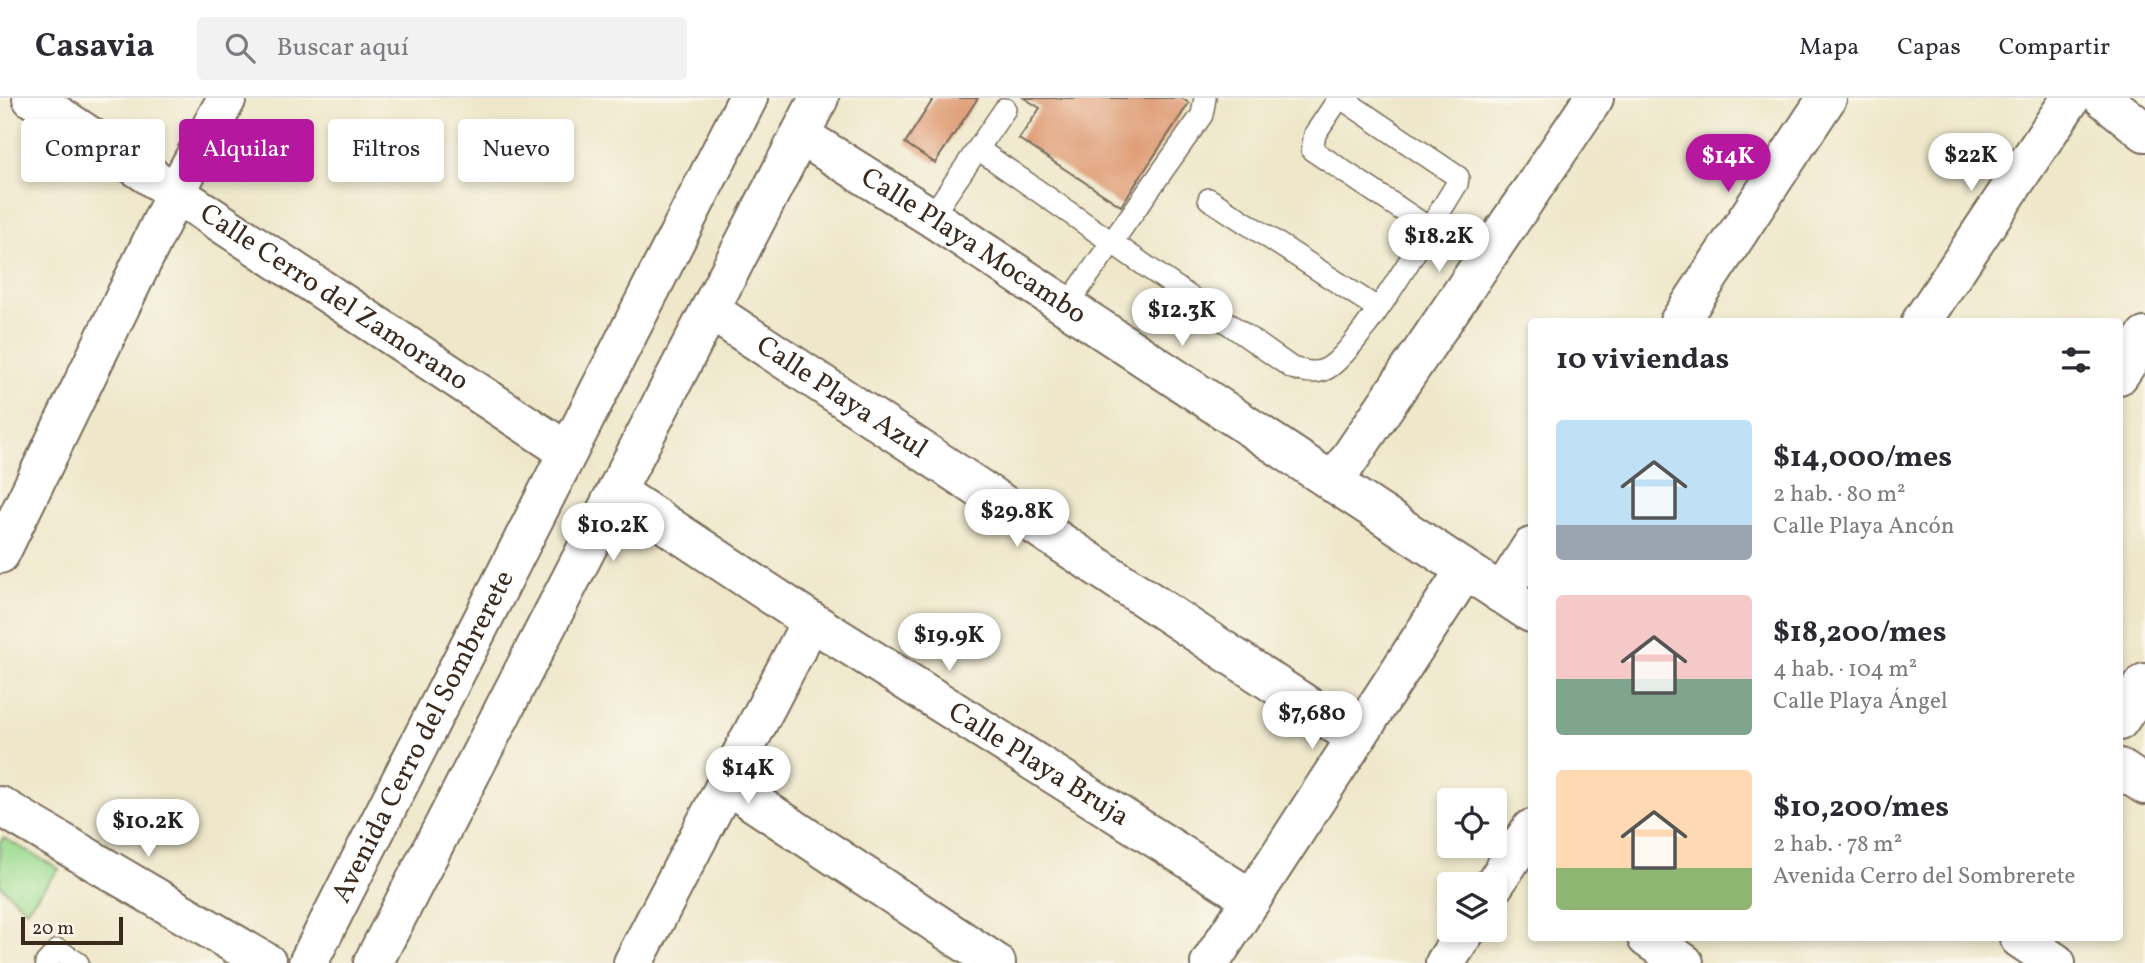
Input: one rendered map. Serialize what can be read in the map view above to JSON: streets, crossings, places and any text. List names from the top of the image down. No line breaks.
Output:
{"streets":{"street":["Calle Playa Mocambo","Calle Cerro del Zamorano","Calle Playa Azul","Avenida Cerro del Sombrerete","Calle Playa Bruja"]},"crossings":[["Calle Cerro del Zamorano","Avenida Cerro del Sombrerete"]],"scale_bar":"20 m","page":{"header":"Casavia","search":"Buscar aquí","nav":["Mapa","Capas","Compartir"],"chip":["Comprar","Alquilar","Filtros","Nuevo"],"price":["$22K","$14K","$18.2K","$12.3K","$29.8K","$10.2K","$19.9K","$7,680","$14K","$10.2K"],"heading":"10 viviendas","list":[{"name":"$14,000/mes","note":"2 hab. · 80 m² · Calle Playa Ancón"},{"name":"$18,200/mes","note":"4 hab. · 104 m² · Calle Playa Ángel"},{"name":"$10,200/mes","note":"2 hab. · 78 m² · Avenida Cerro del Sombrerete"}],"scale":"20 m"}}
